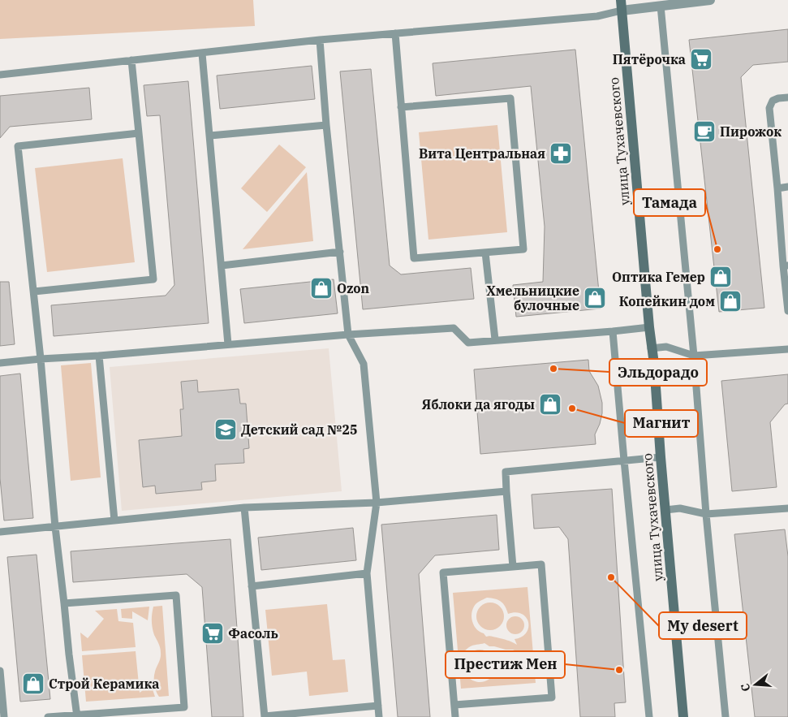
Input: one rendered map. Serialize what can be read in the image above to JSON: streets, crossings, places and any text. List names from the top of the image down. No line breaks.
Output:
{"streets":{"main road":["улица Тухачевского"]},"places":{"supermarket":["Пятёрочка","Фасоль"],"cafe":["Пирожок"],"pharmacy":["Вита Центральная"],"other":["Тамада","Эльдорадо","Магнит","My desert","Престиж Мен"],"shop":["Оптика Гемер","Ozon","Хмельницкие булочные","Копейкин дом","Яблоки да ягоды","Строй Керамика"],"school or university":["Детский сад №25"]},"north":"left"}
